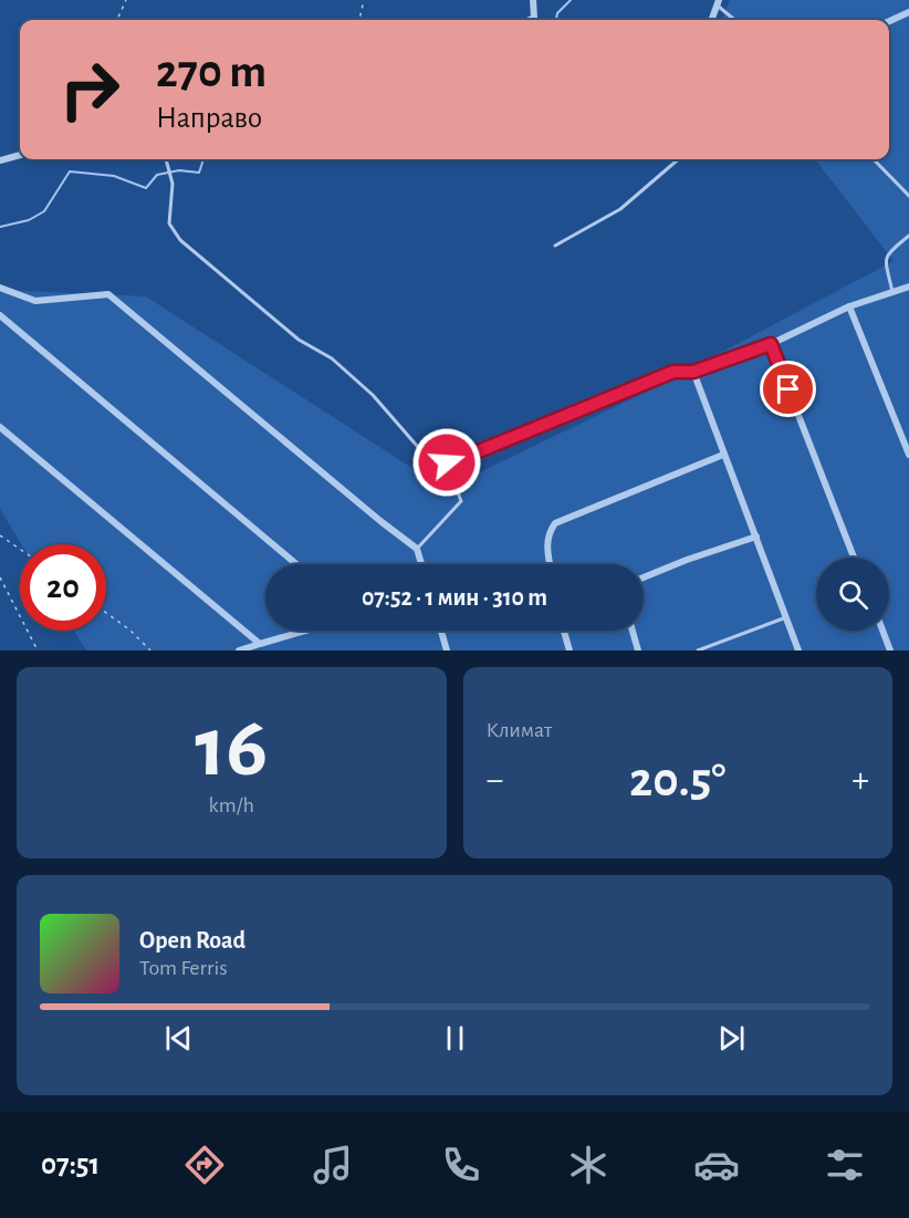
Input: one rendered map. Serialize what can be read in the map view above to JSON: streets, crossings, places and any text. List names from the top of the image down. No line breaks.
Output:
{"page":{"turn":["270 m","Направо"],"limit":"20","trip":"07:52 · 1 мин · 310 m","tile":[["16","km/h"],"Климат"],"heat":["−","20.5°","+"],"song":["Open Road","Tom Ferris"],"tabs":"07:51"}}
